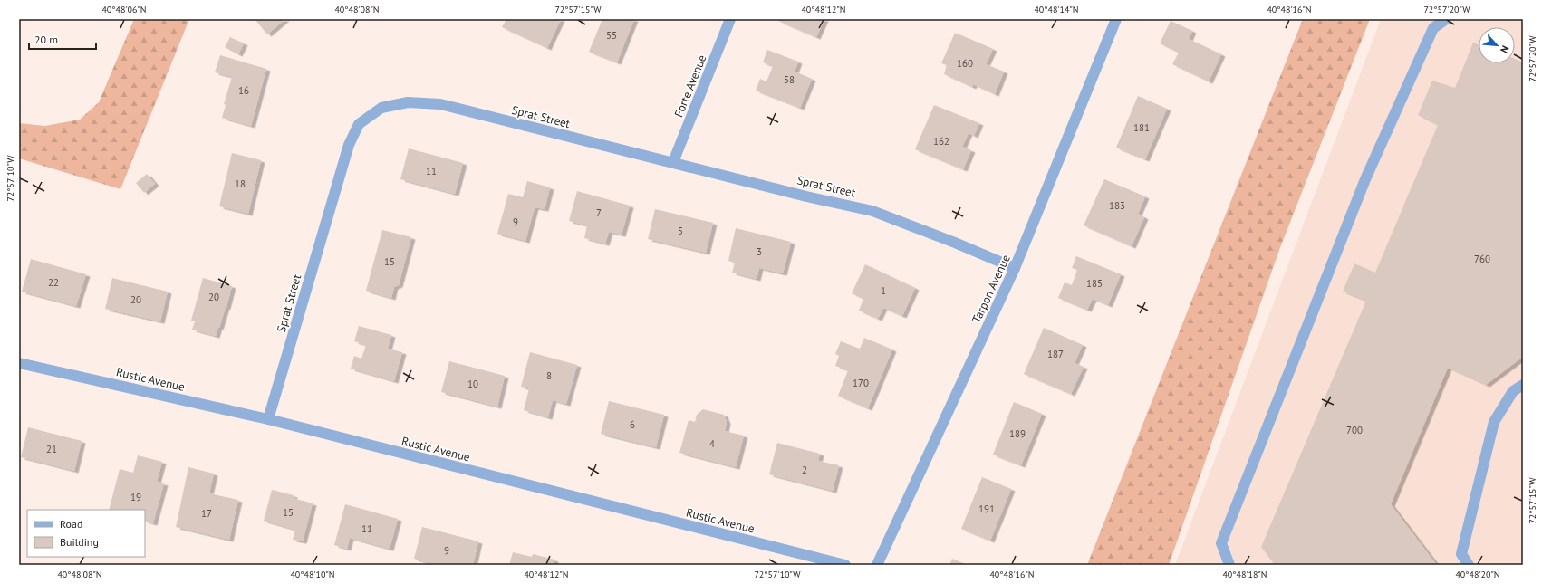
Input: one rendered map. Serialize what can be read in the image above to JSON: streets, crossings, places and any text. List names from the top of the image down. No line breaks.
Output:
{"streets":{"street":["Forte Avenue","Sprat Street","Tarpon Avenue","Rustic Avenue"]},"crossings":[["Forte Avenue","Sprat Street"],["Sprat Street","Tarpon Avenue"],["Sprat Street","Rustic Avenue"]],"house_numbers":["55","160","58","16","181","162","11","18","183","7","9","5","3","760","15","22","185","1","20","20","187","8","170","10","6","700","189","4","21","2","19","191","15","17","11","9"],"legend":["Road","Building"],"scale_bar":"20 m","north":"bottom right","coordinates":["40°48'06\"N","40°48'08\"N","72°57'15\"W","40°48'12\"N","40°48'14\"N","40°48'16\"N","72°57'20\"W","72°57'10\"W","40°48'10\"N","40°48'18\"N","40°48'20\"N"]}
